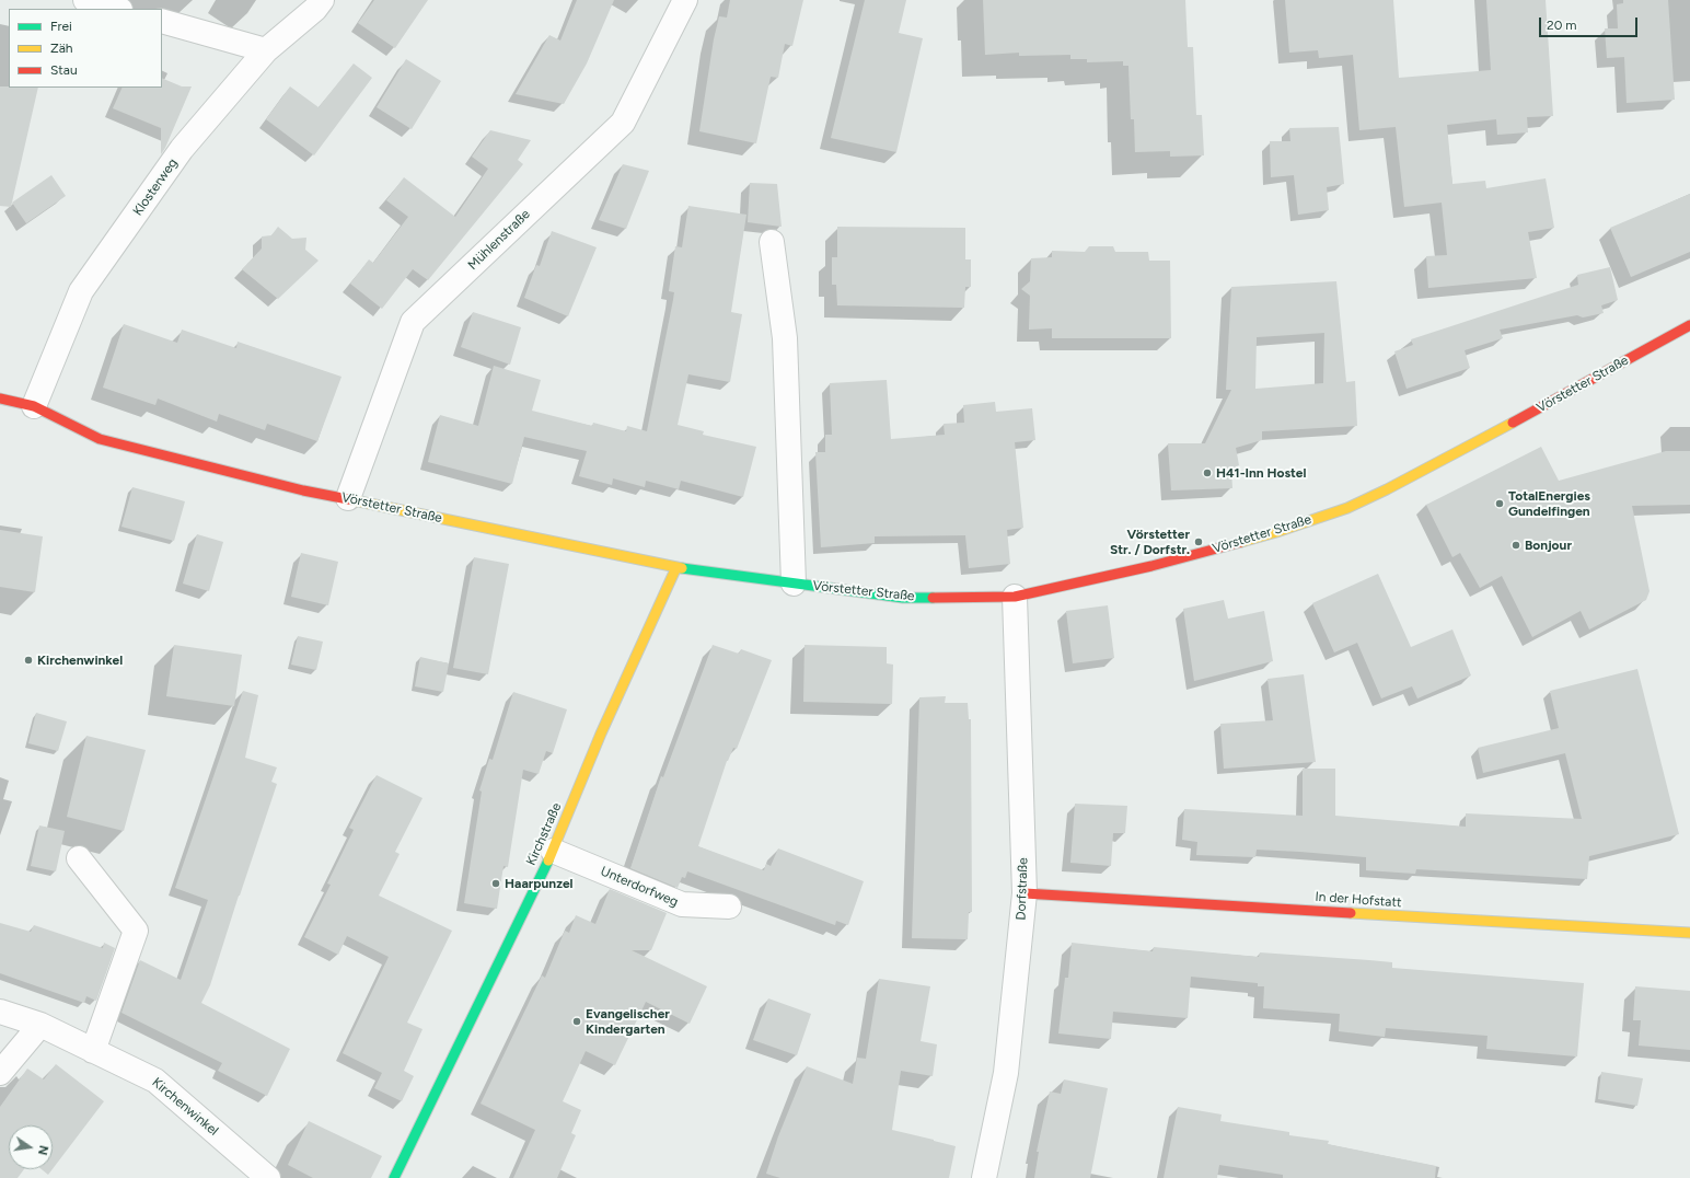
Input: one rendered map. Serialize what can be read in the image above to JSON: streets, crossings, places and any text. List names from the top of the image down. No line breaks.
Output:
{"streets":{"street":["Klosterweg","Mühlenstraße","Vörstetter Straße","Kirchstraße","Unterdorfweg","Dorfstraße","In der Hofstatt","Kirchenwinkel"]},"crossings":[["Klosterweg","Vörstetter Straße"],["Mühlenstraße","Vörstetter Straße"],["Vörstetter Straße","Kirchstraße"],["Vörstetter Straße","Dorfstraße"],["Kirchstraße","Unterdorfweg"],["Dorfstraße","In der Hofstatt"]],"places":["H41-Inn Hostel","TotalEnergies Gundelfingen","Vörstetter Str. / Dorfstr.","Bonjour","Kirchenwinkel","Haarpunzel","Evangelischer Kindergarten"],"legend":["Frei","Zäh","Stau"],"scale_bar":"20 m","north":"right"}
